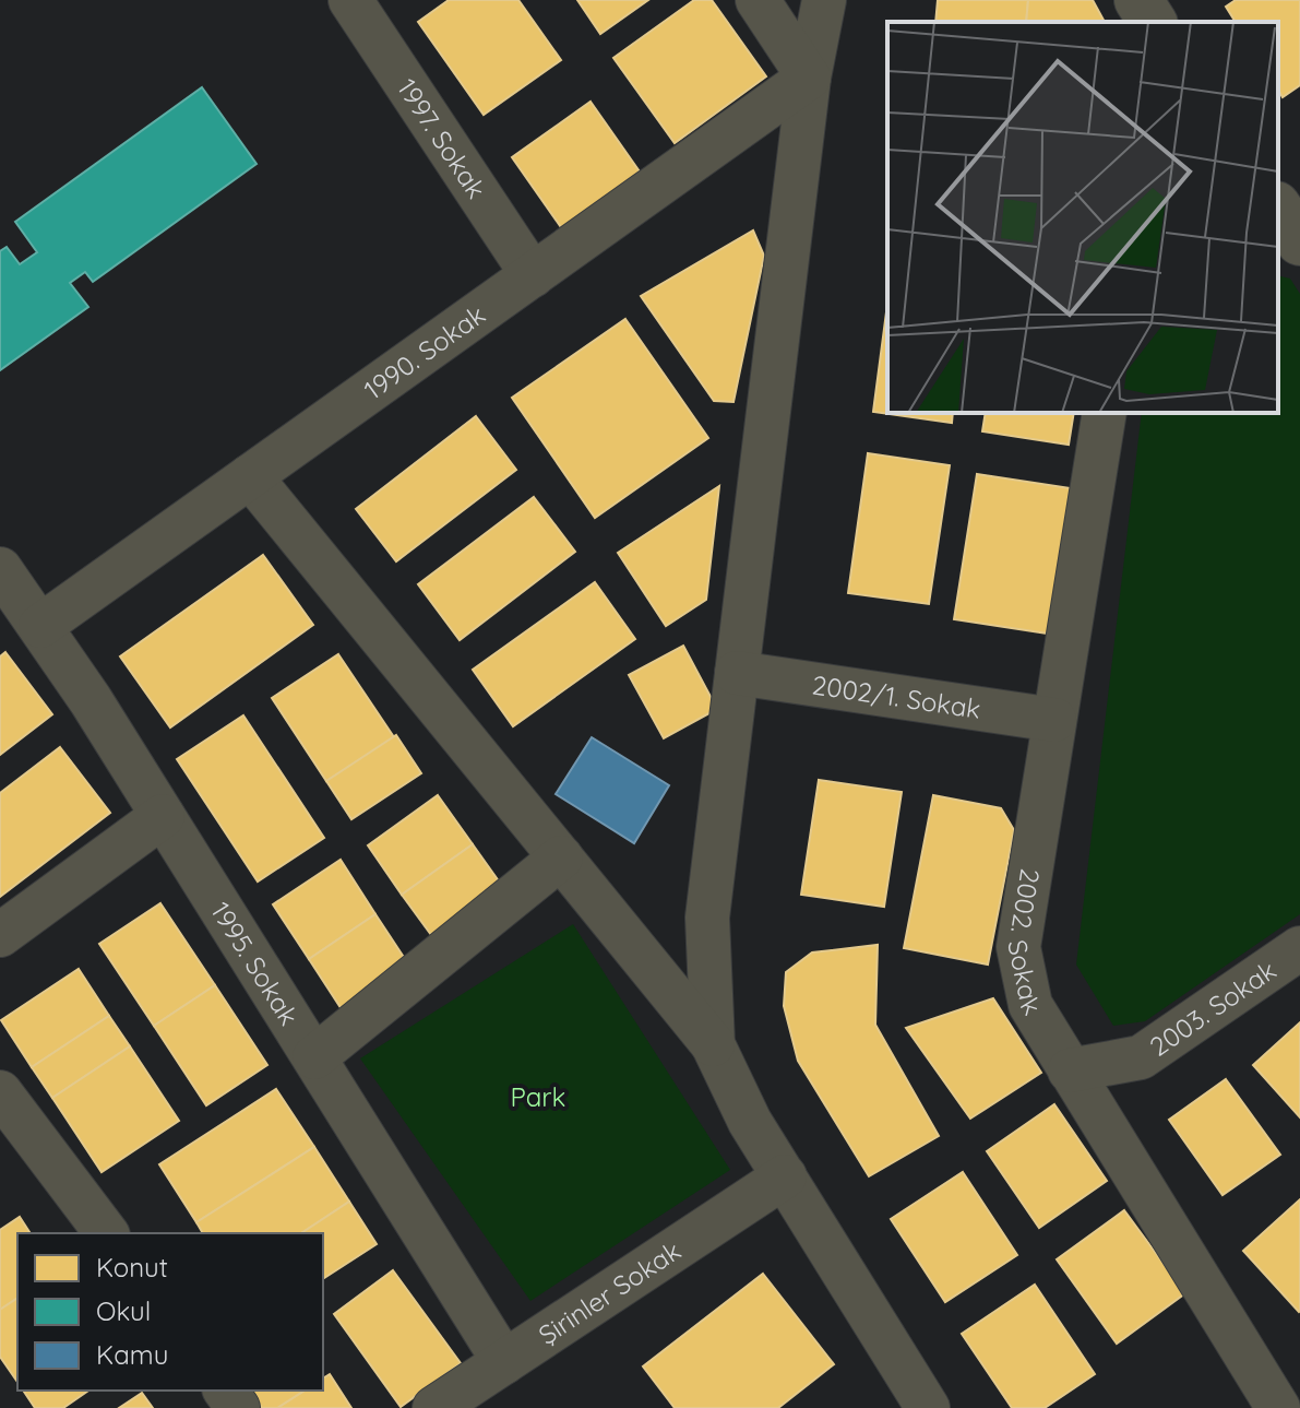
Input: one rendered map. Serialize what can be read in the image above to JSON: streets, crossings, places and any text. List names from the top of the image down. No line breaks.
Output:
{"streets":{"street":["1997. Sokak","1990. Sokak","2002/1. Sokak","2002. Sokak","1995. Sokak","2003. Sokak","Şirinler Sokak"]},"crossings":[["1997. Sokak","1990. Sokak"],["1990. Sokak","1995. Sokak"],["2002/1. Sokak","2002. Sokak"],["2002. Sokak","2003. Sokak"],["1995. Sokak","Şirinler Sokak"]],"parks":["Park"],"legend":["Konut","Okul","Kamu"]}
